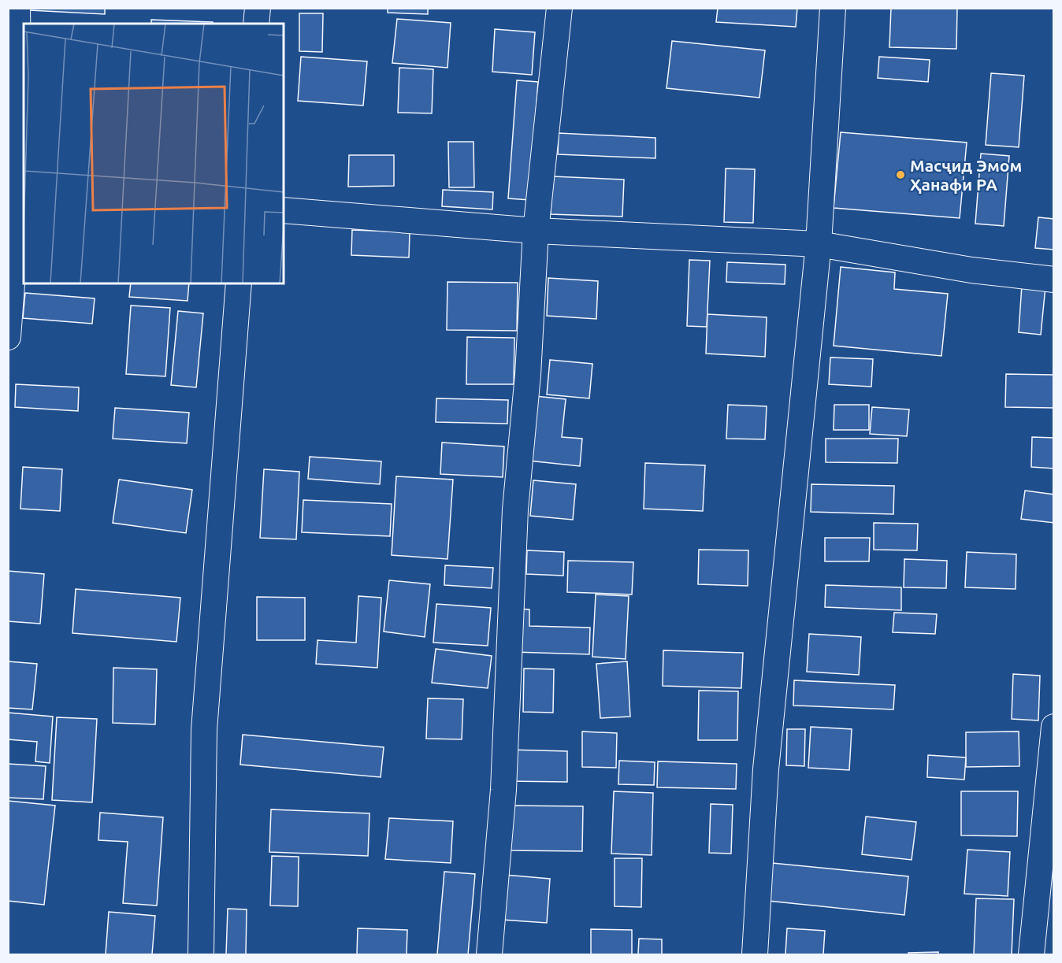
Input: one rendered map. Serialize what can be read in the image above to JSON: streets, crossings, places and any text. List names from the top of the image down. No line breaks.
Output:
{"places":["Масҷид Эмом Ҳанафи РА"]}
